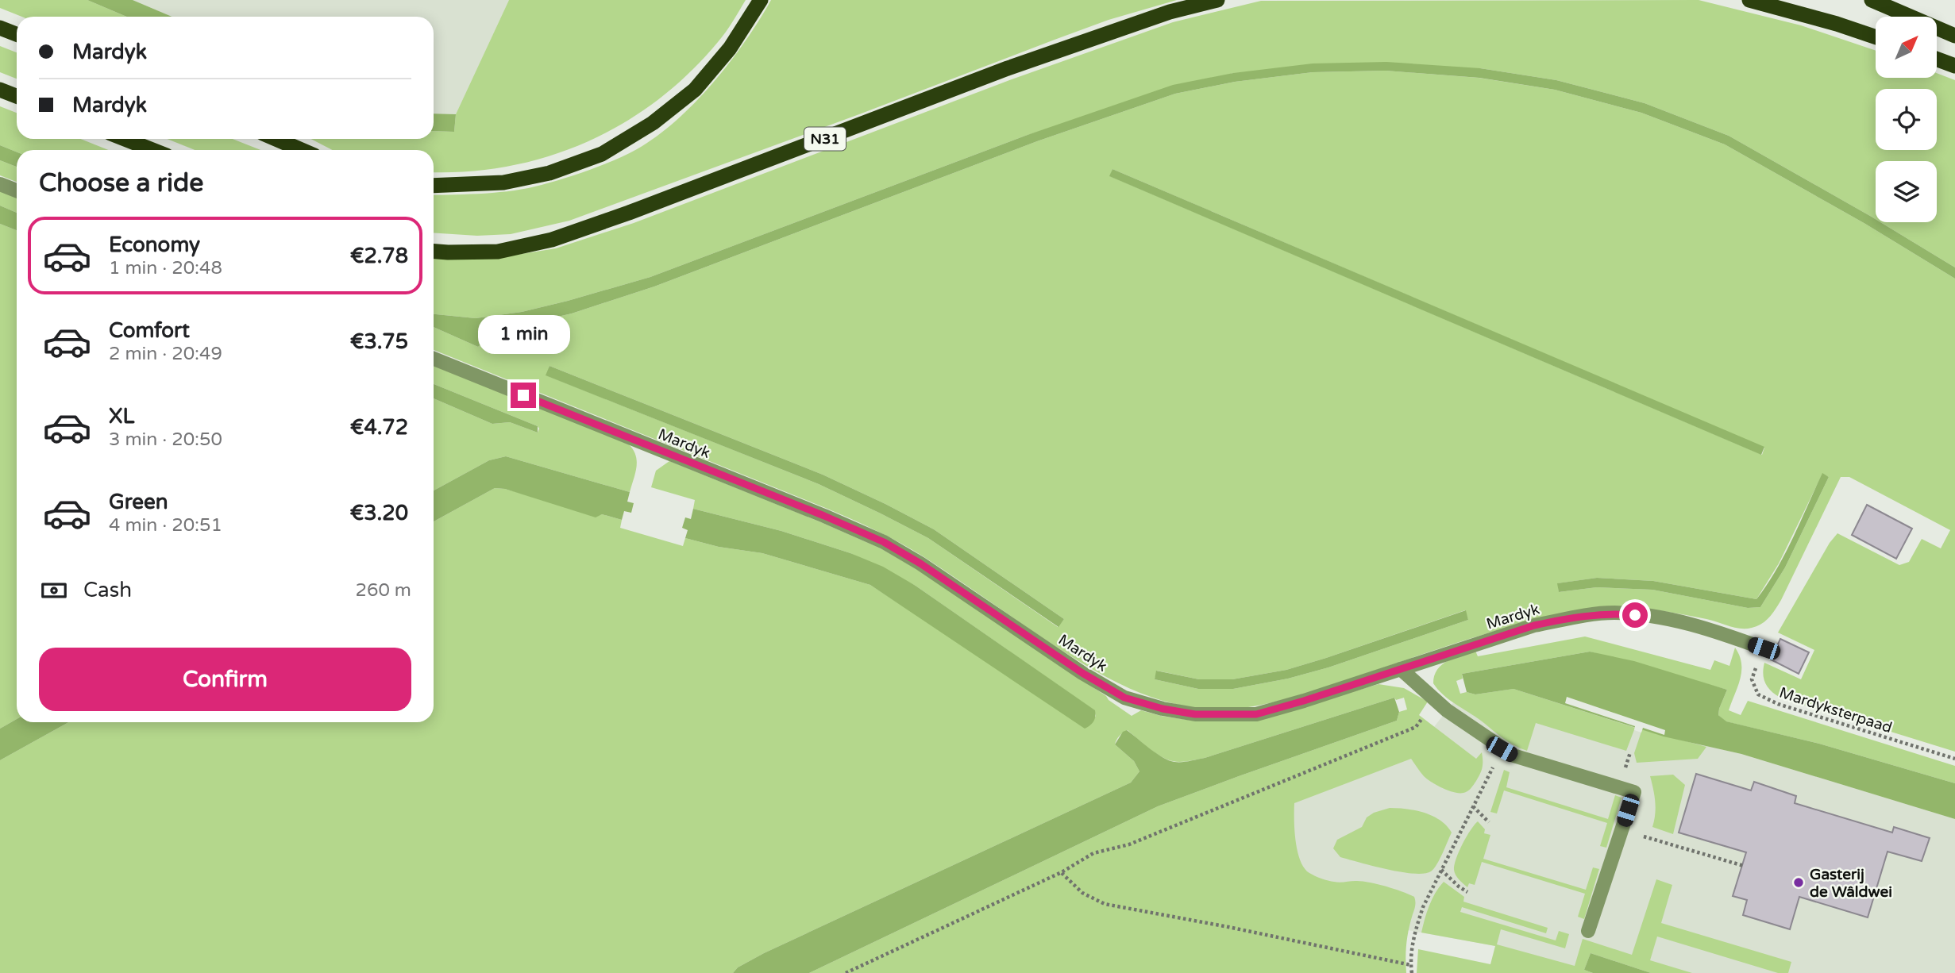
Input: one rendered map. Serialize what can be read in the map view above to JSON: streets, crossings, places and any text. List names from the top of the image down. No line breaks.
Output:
{"streets":{"highway":["N31"],"street":["Mardyk"],"path":["Mardyksterpaad"]},"crossings":[["Mardyk","Mardyksterpaad"]],"places":["Gasterij de Wâldwei"],"north":"top right","page":{"banner":["Mardyk","Mardyk"],"heading":"Choose a ride","list":[{"name":"Economy","note":"1 min · 20:48","value":"€2.78"},{"name":"Comfort","note":"2 min · 20:49","value":"€3.75"},{"name":"XL","note":"3 min · 20:50","value":"€4.72"},{"name":"Green","note":"4 min · 20:51","value":"€3.20"}],"bubble":"1 min","pay":["Cash","260 m"],"buttons":"Confirm"}}
